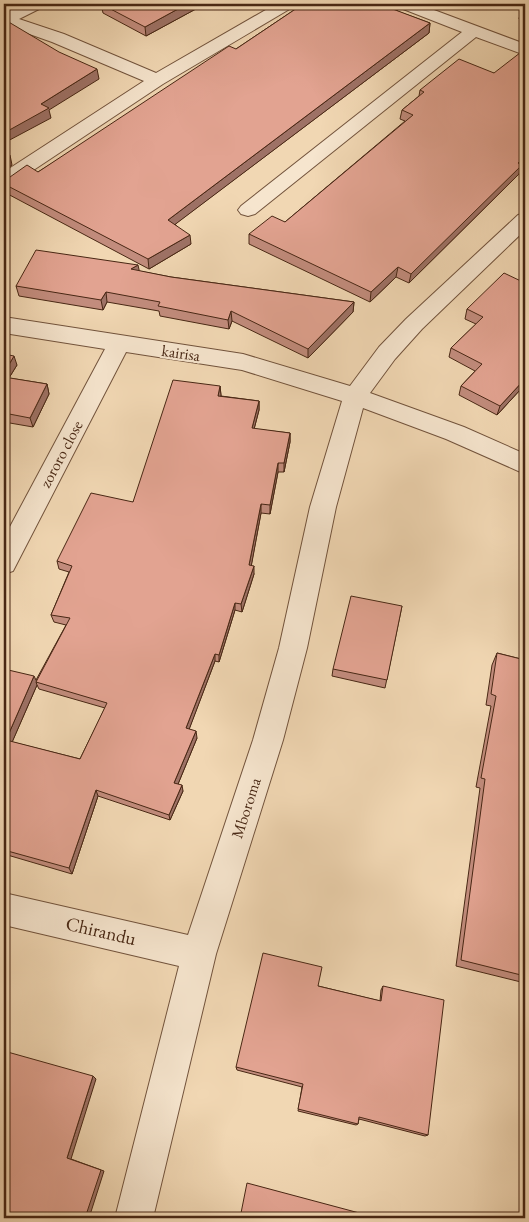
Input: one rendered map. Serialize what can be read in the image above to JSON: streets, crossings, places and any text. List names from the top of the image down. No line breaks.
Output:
{"streets":{"street":["kairisa","zororo close","Mboroma","Chirandu"]},"crossings":[["kairisa","zororo close"],["kairisa","Mboroma"],["Mboroma","Chirandu"]]}
